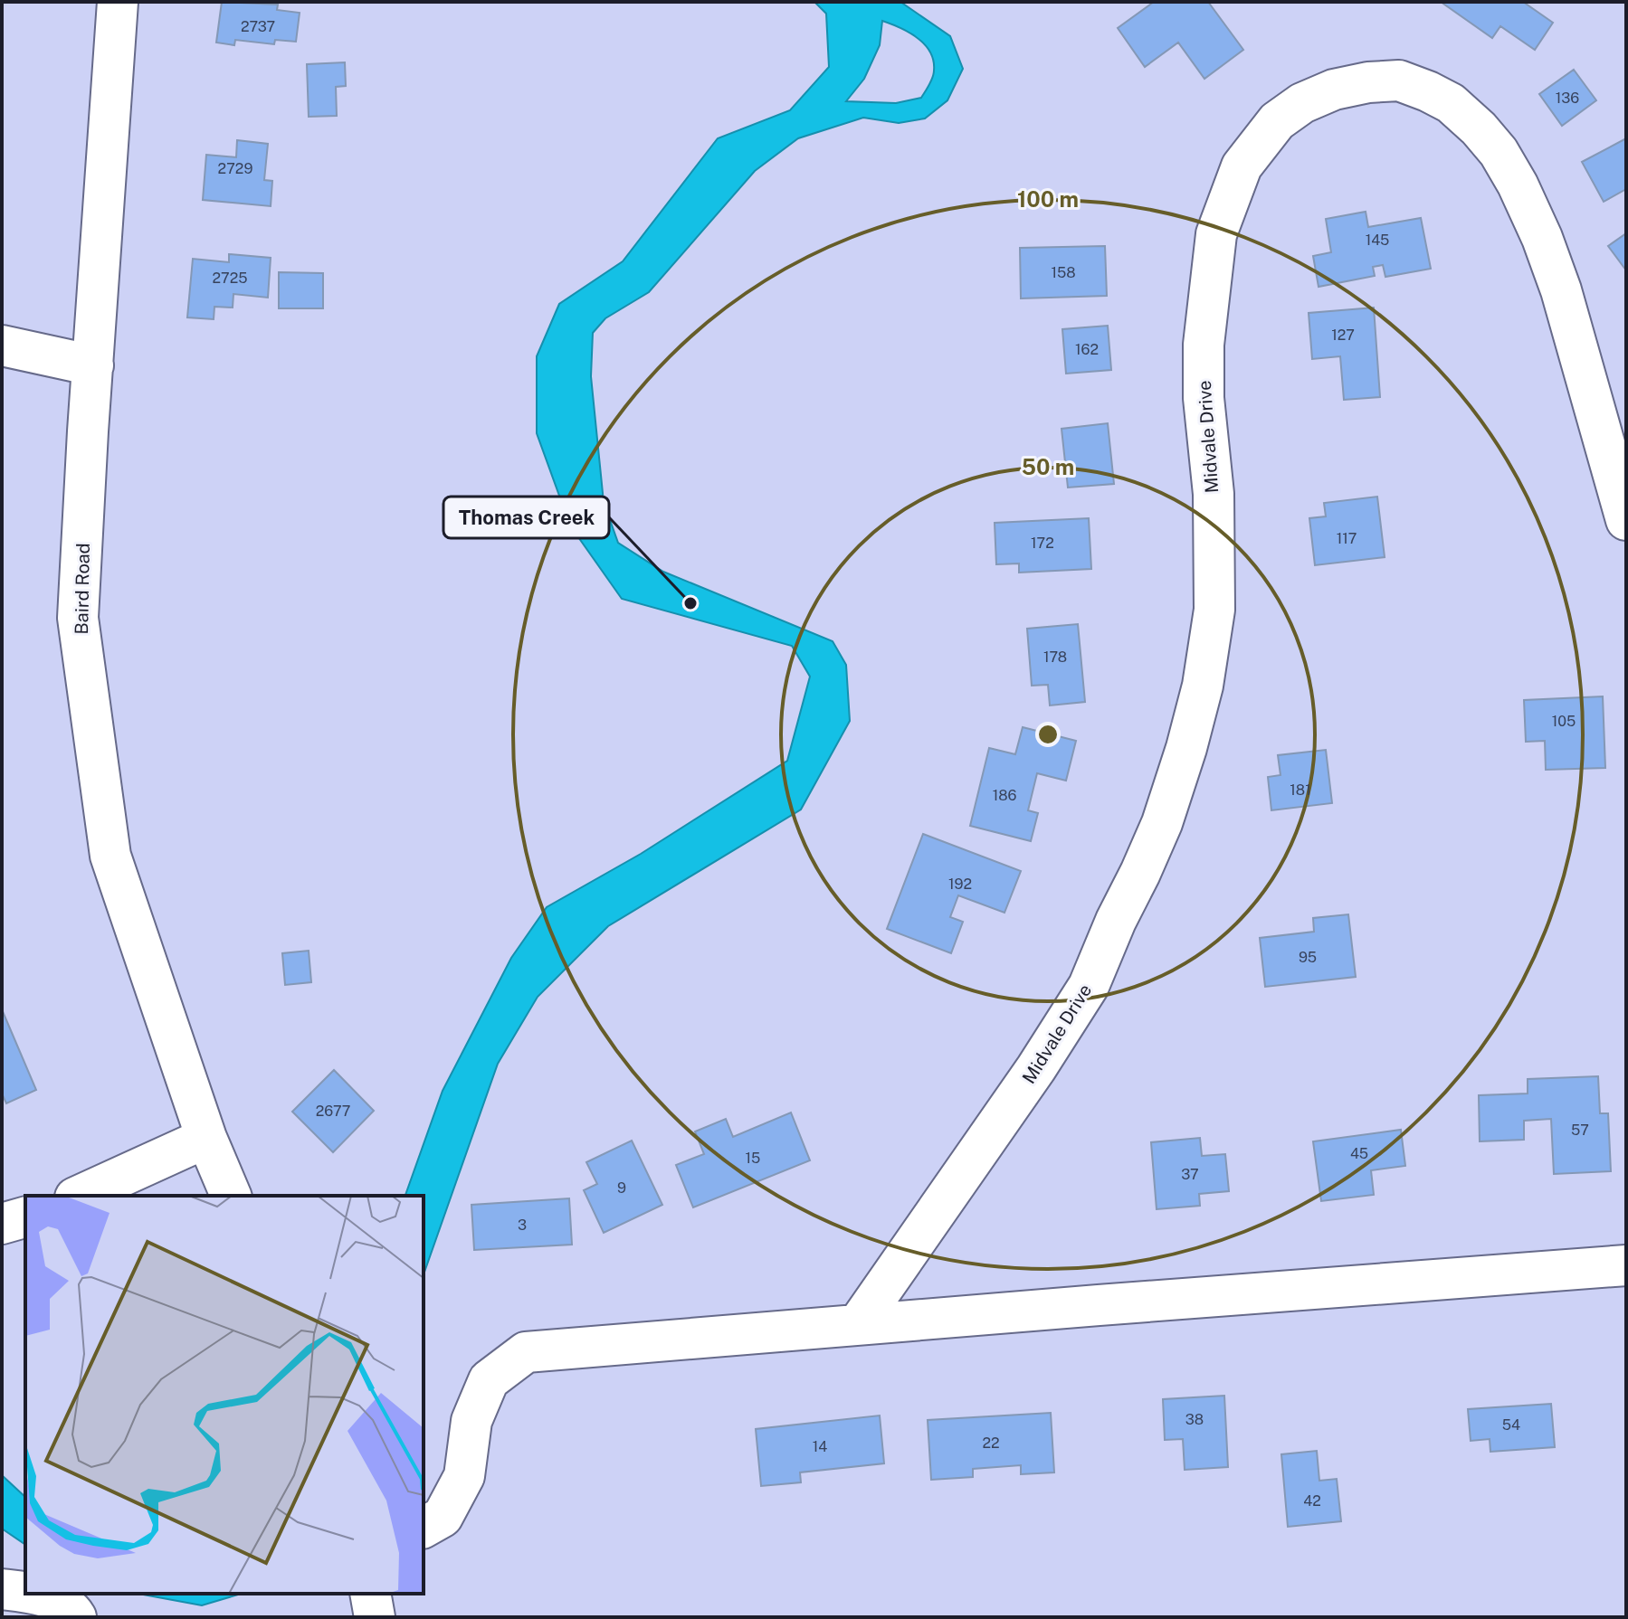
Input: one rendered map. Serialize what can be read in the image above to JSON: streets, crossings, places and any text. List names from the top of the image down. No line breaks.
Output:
{"streets":{"street":["Midvale Drive","Baird Road"]},"places":["Thomas Creek"],"house_numbers":["2737","136","2729","145","158","2725","127","162","117","172","178","105","181","186","192","95","2677","57","45","15","37","9","3","38","54","22","14","42"],"rings":["100 m","50 m"]}
